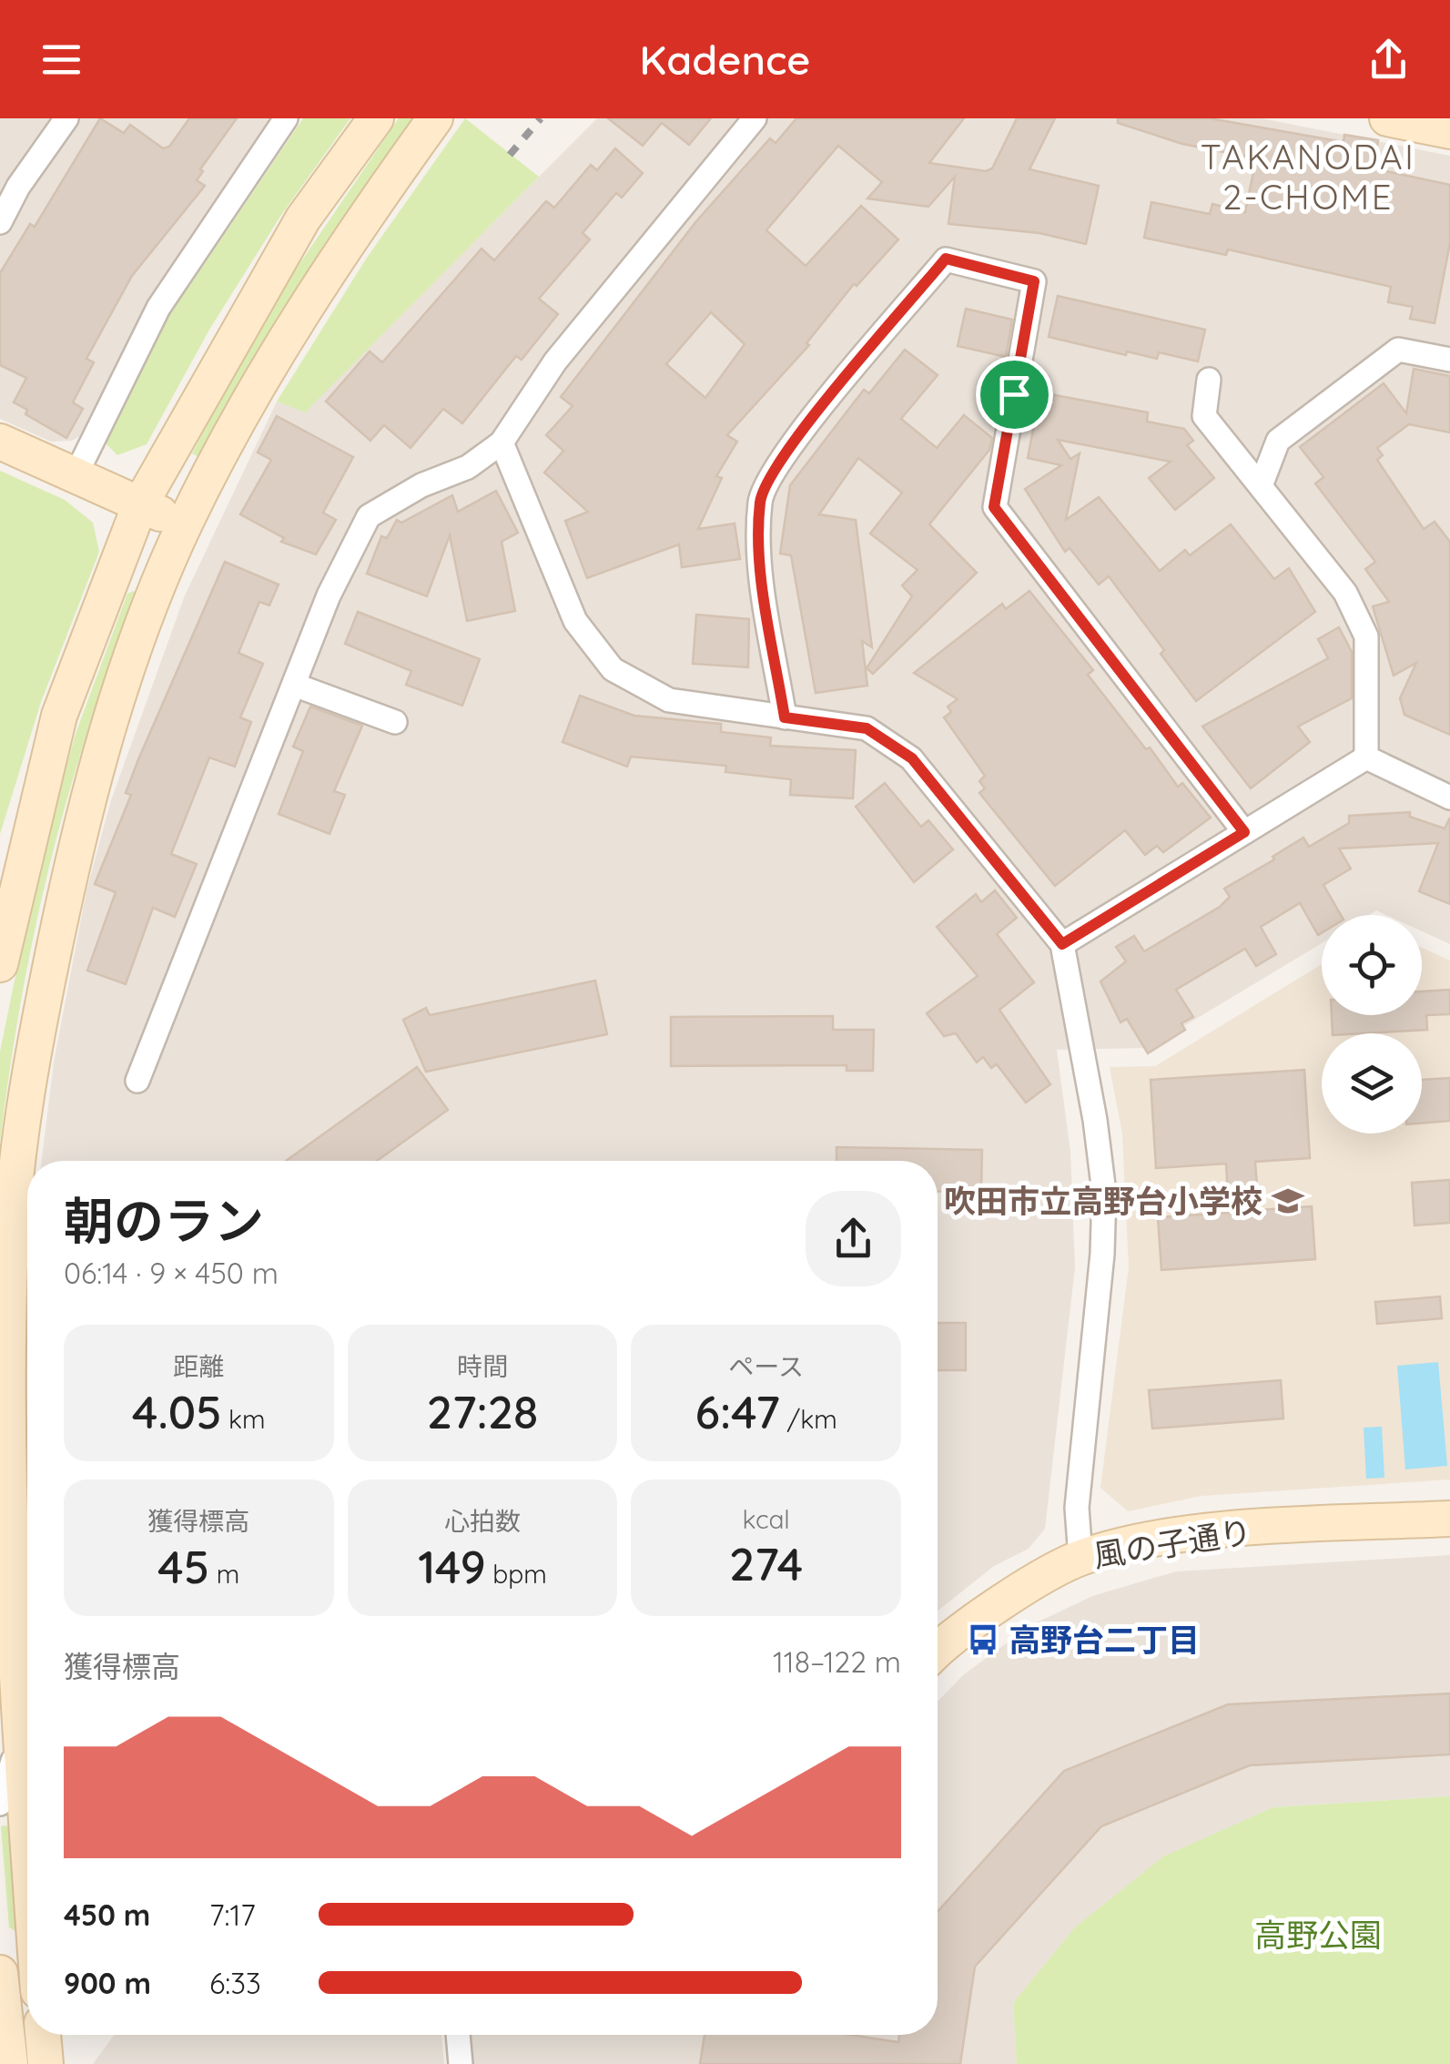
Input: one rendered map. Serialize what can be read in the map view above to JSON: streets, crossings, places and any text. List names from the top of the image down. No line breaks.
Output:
{"streets":{"main road":["風の子通り"]},"districts":["TAKANODAI 2-CHOME"],"parks":["高野公園"],"places":{"school or university":["吹田市立高野台小学校"],"bus stop":["高野台二丁目"]},"page":{"header":"Kadence","heading":["朝のラン","06:14 · 9 × 450 m"],"stats":[["距離","4.05 km"],["時間","27:28"],["ペース","6:47 /km"],["獲得標高","45 m"],["心拍数","149 bpm"],["kcal","274"]],"chart":["獲得標高","118–122 m"],"list":[{"name":"450 m","note":"7:17"},{"name":"900 m","note":"6:33"}]}}
